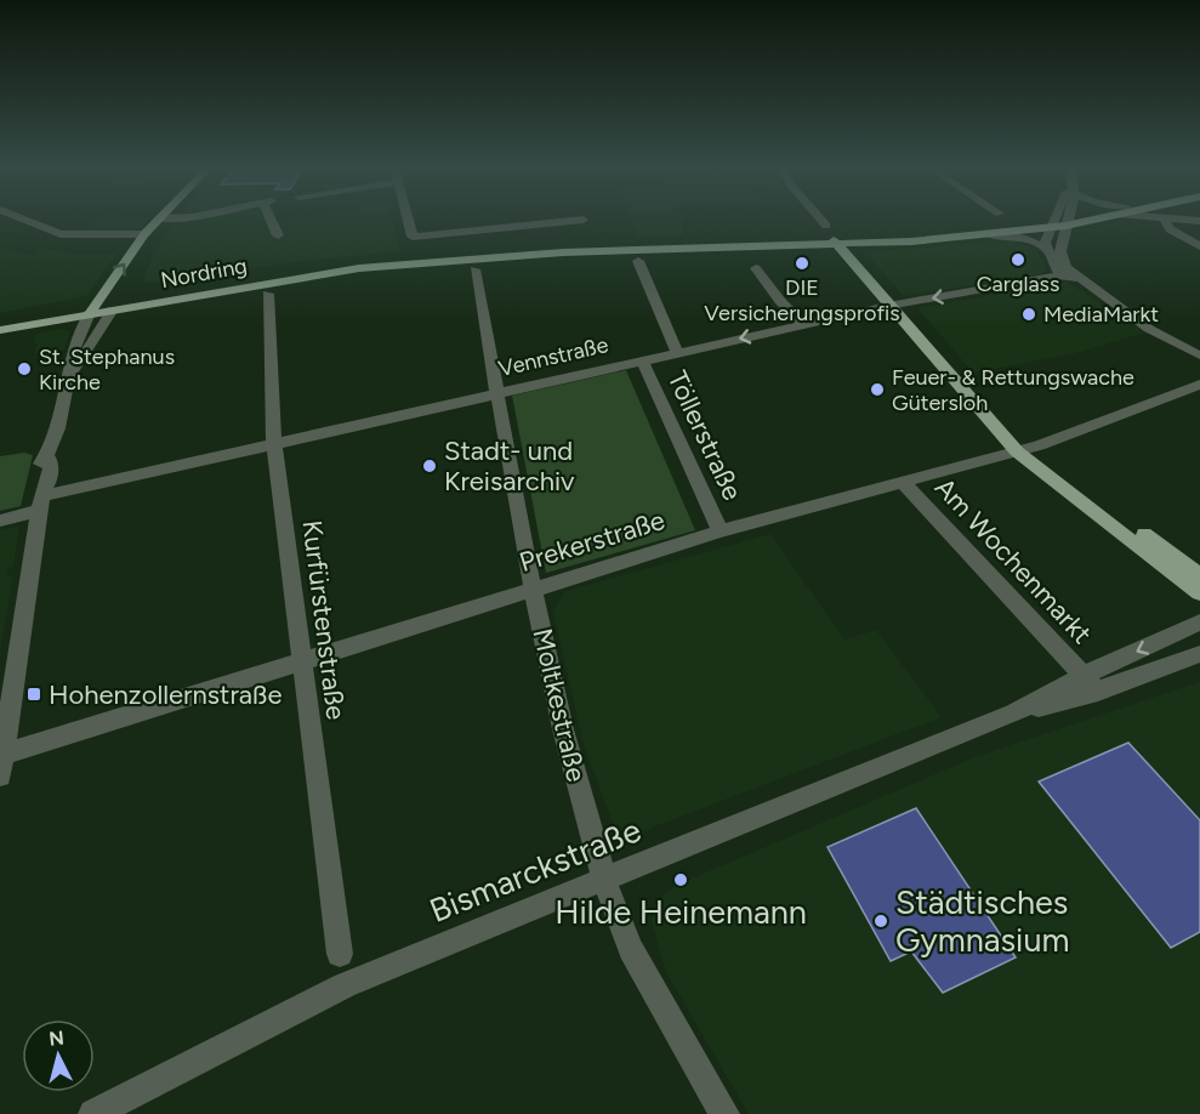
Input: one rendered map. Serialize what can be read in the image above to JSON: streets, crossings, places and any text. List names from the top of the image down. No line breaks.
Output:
{"streets":{"main road":["Nordring"],"street":["Vennstraße","Töllerstraße","Prekerstraße","Am Wochenmarkt","Kurfürstenstraße","Moltkestraße","Bismarckstraße"]},"crossings":[["Vennstraße","Töllerstraße"],["Vennstraße","Kurfürstenstraße"],["Vennstraße","Moltkestraße"],["Töllerstraße","Prekerstraße"],["Prekerstraße","Am Wochenmarkt"],["Prekerstraße","Kurfürstenstraße"],["Prekerstraße","Moltkestraße"],["Am Wochenmarkt","Bismarckstraße"],["Moltkestraße","Bismarckstraße"]],"places":{"other":["Carglass","DIE Versicherungsprofis","MediaMarkt","St. Stephanus Kirche","Feuer- & Rettungswache Gütersloh","Stadt- und Kreisarchiv","Hilde Heinemann","Städtisches Gymnasium"],"transit":["Hohenzollernstraße"]},"north":"top"}
